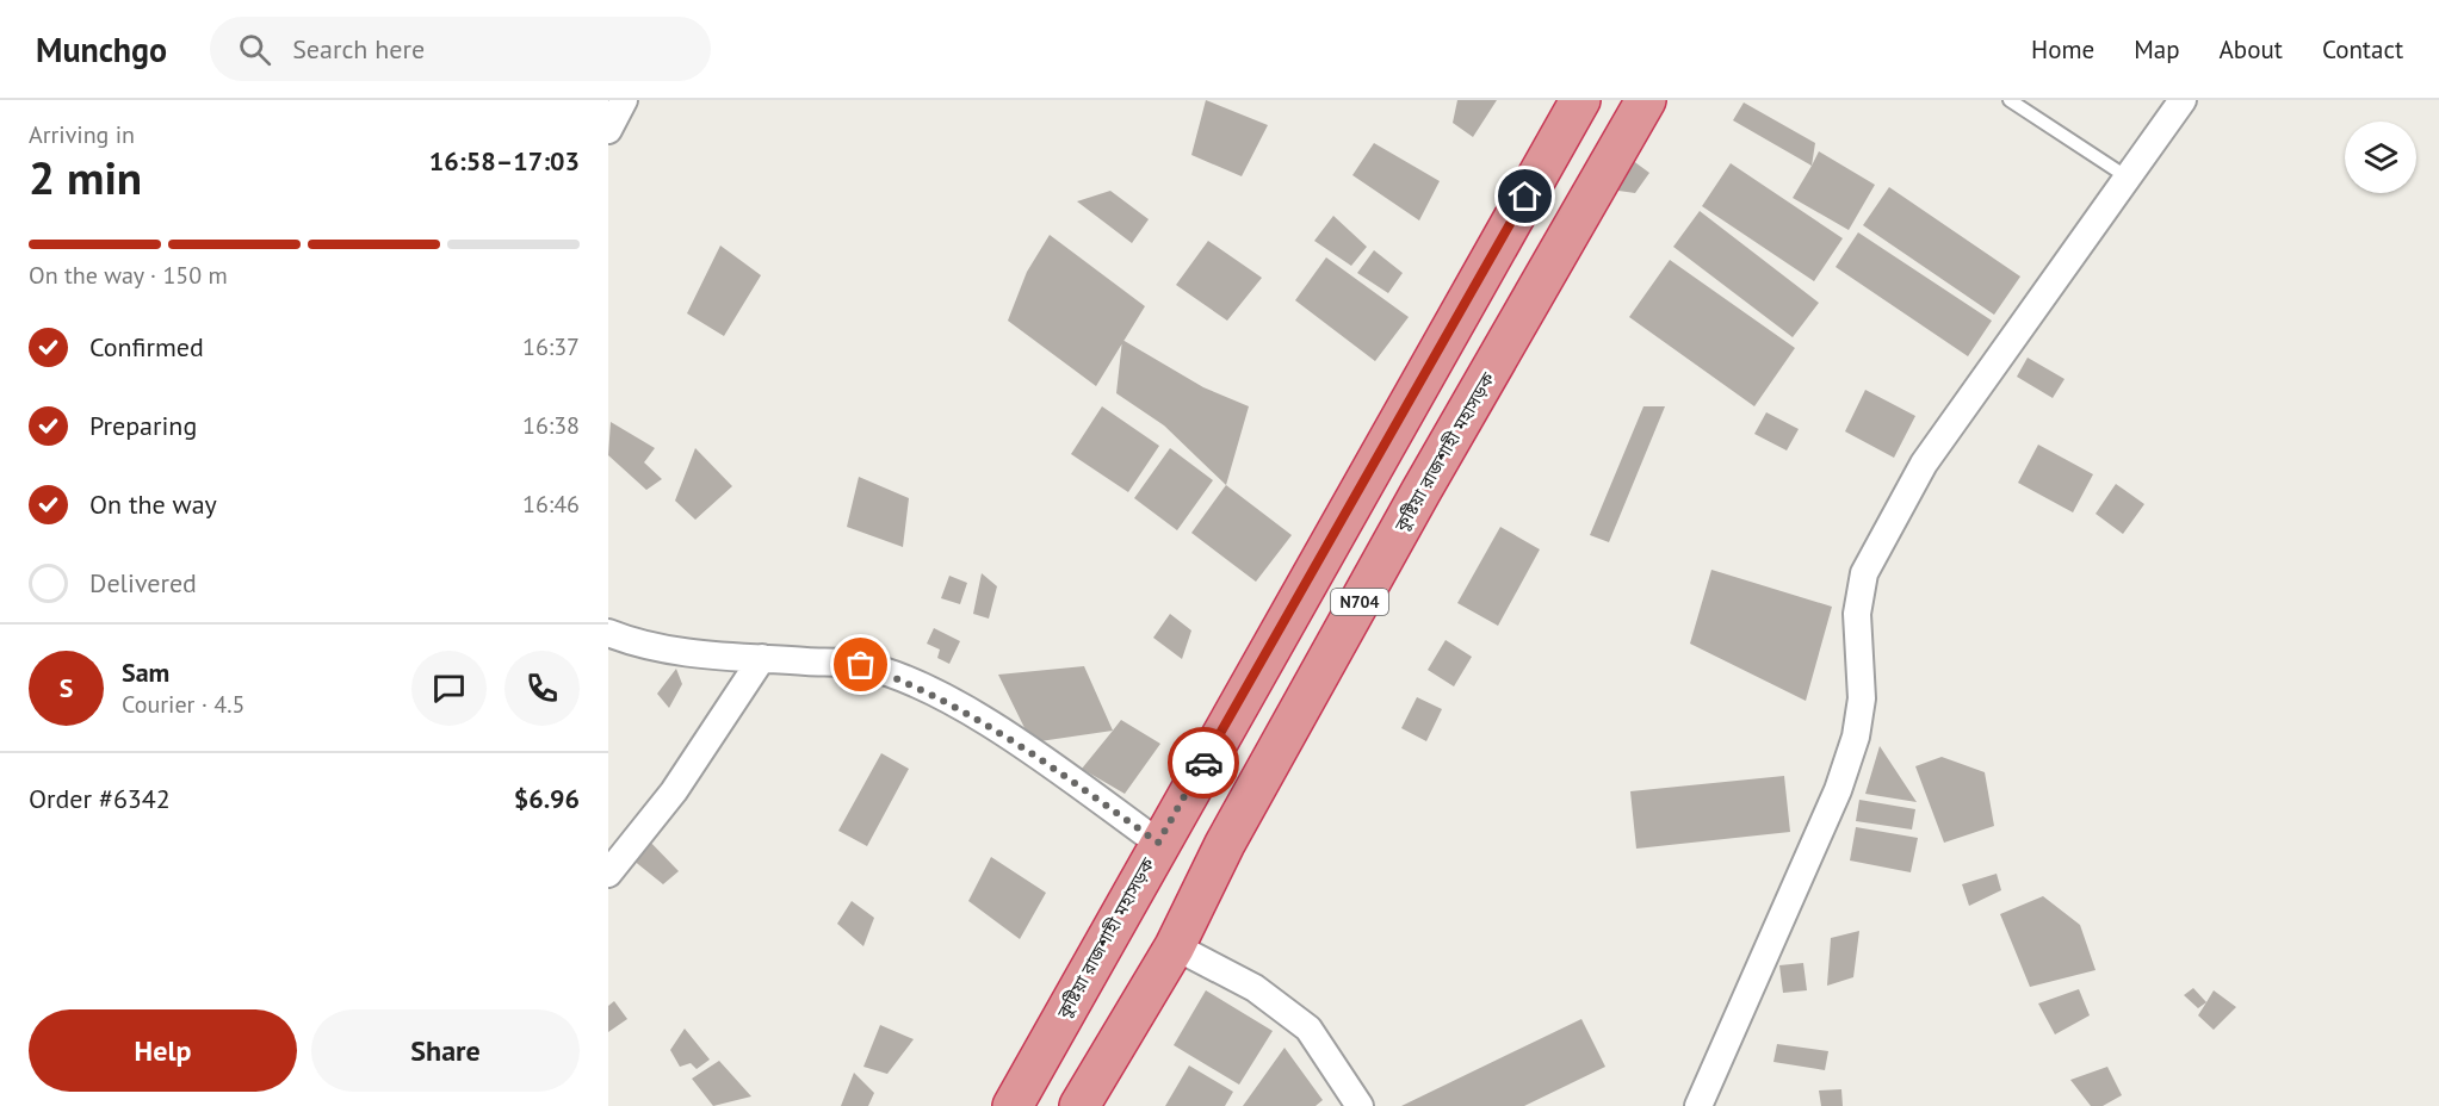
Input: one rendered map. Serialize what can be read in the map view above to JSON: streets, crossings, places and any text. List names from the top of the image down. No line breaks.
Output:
{"streets":{"highway":["কুষ্টিয়া রাজশাহী মহাসড়ক","N704"]},"page":{"header":"Munchgo","search":"Search here","nav":["Home","Map","About","Contact"],"heading":["2 min","Arriving in","16:58–17:03"],"panel":["Sam","Courier · 4.5","Order #6342","$6.96"],"bar":"On the way · 150 m","list":[["Confirmed","16:37"],["Preparing","16:38"],["On the way","16:46"],"Delivered"],"round":"S","buttons":["Help","Share"]}}
